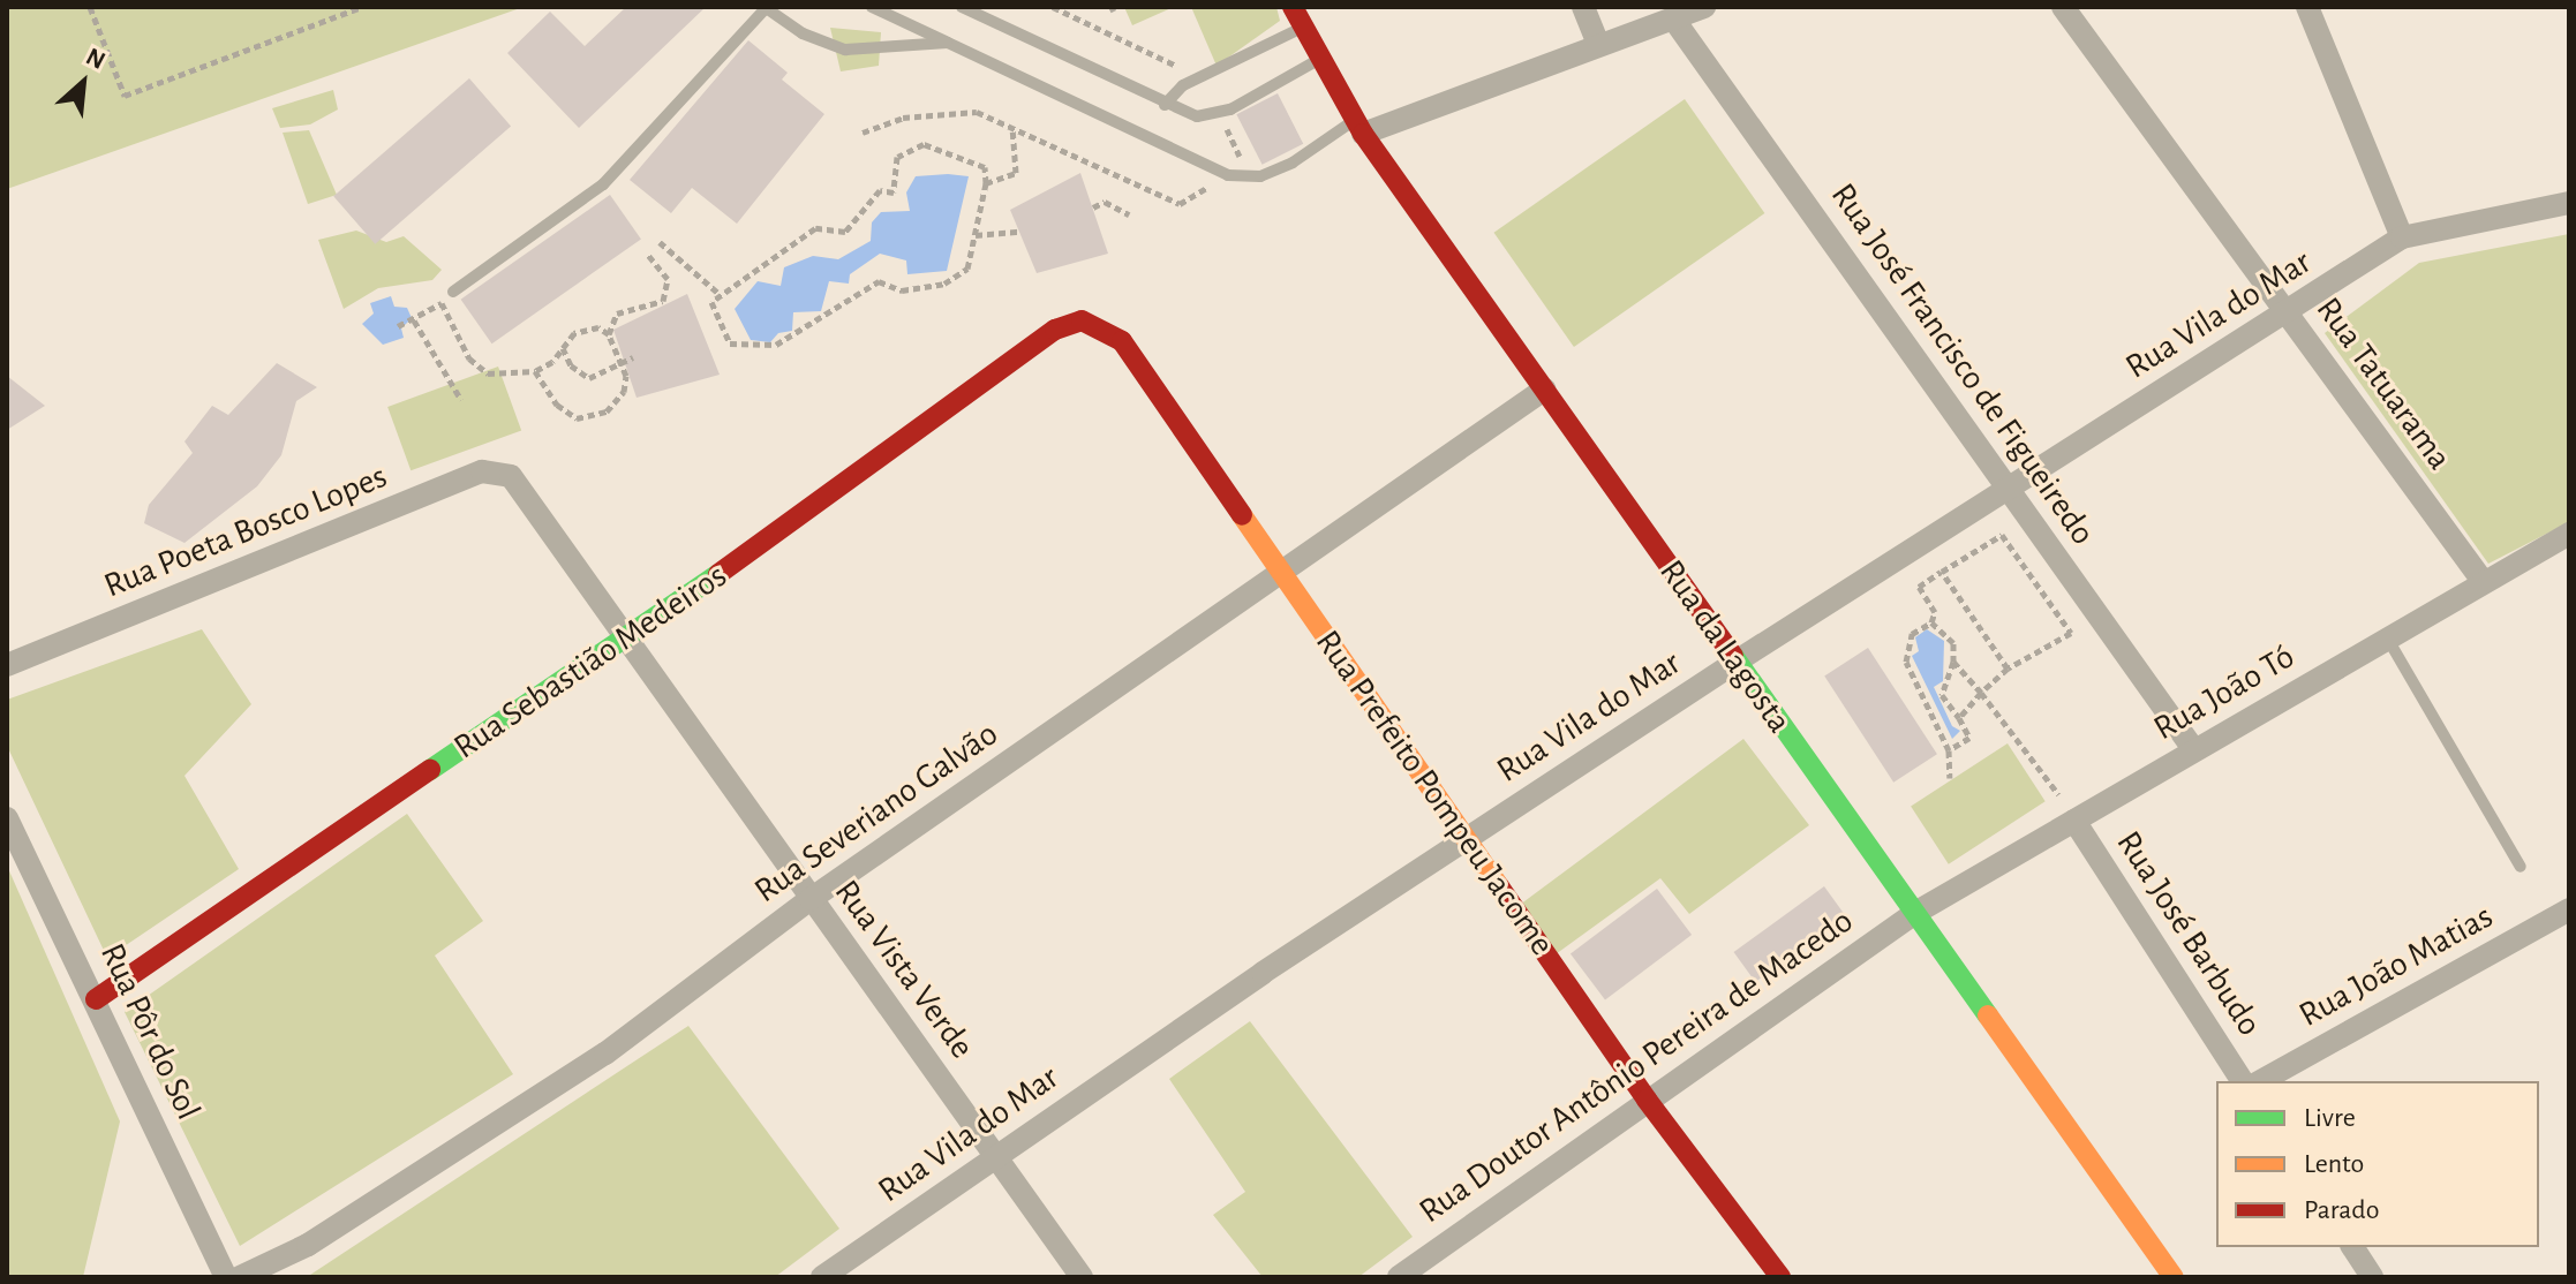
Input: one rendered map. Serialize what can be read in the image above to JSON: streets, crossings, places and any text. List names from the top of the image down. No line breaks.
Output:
{"streets":{"street":["Rua Vila do Mar","Rua José Francisco de Figueiredo","Rua Tatuarama","Rua Poeta Bosco Lopes","Rua da Lagosta","Rua Sebastião Medeiros","Rua João Tó","Rua Prefeito Pompeu Jacome","Rua Severiano Galvão","Rua José Barbudo","Rua João Matias","Rua Vista Verde","Rua Pôr do Sol","Rua Doutor Antônio Pereira de Macedo"]},"crossings":[["Rua Vila do Mar","Rua José Francisco de Figueiredo"],["Rua Vila do Mar","Rua Tatuarama"],["Rua Vila do Mar","Rua da Lagosta"],["Rua Vila do Mar","Rua Prefeito Pompeu Jacome"],["Rua Vila do Mar","Rua Vista Verde"],["Rua José Francisco de Figueiredo","Rua João Tó"],["Rua Tatuarama","Rua João Tó"],["Rua Poeta Bosco Lopes","Rua Vista Verde"],["Rua da Lagosta","Rua João Tó"],["Rua da Lagosta","Rua Severiano Galvão"],["Rua da Lagosta","Rua Doutor Antônio Pereira de Macedo"],["Rua Sebastião Medeiros","Rua Prefeito Pompeu Jacome"],["Rua Sebastião Medeiros","Rua Vista Verde"],["Rua Sebastião Medeiros","Rua Pôr do Sol"],["Rua João Tó","Rua José Barbudo"],["Rua João Tó","Rua Doutor Antônio Pereira de Macedo"],["Rua Prefeito Pompeu Jacome","Rua Severiano Galvão"],["Rua Prefeito Pompeu Jacome","Rua Doutor Antônio Pereira de Macedo"],["Rua Severiano Galvão","Rua Vista Verde"]],"legend":["Livre","Lento","Parado"],"north":"top right"}
